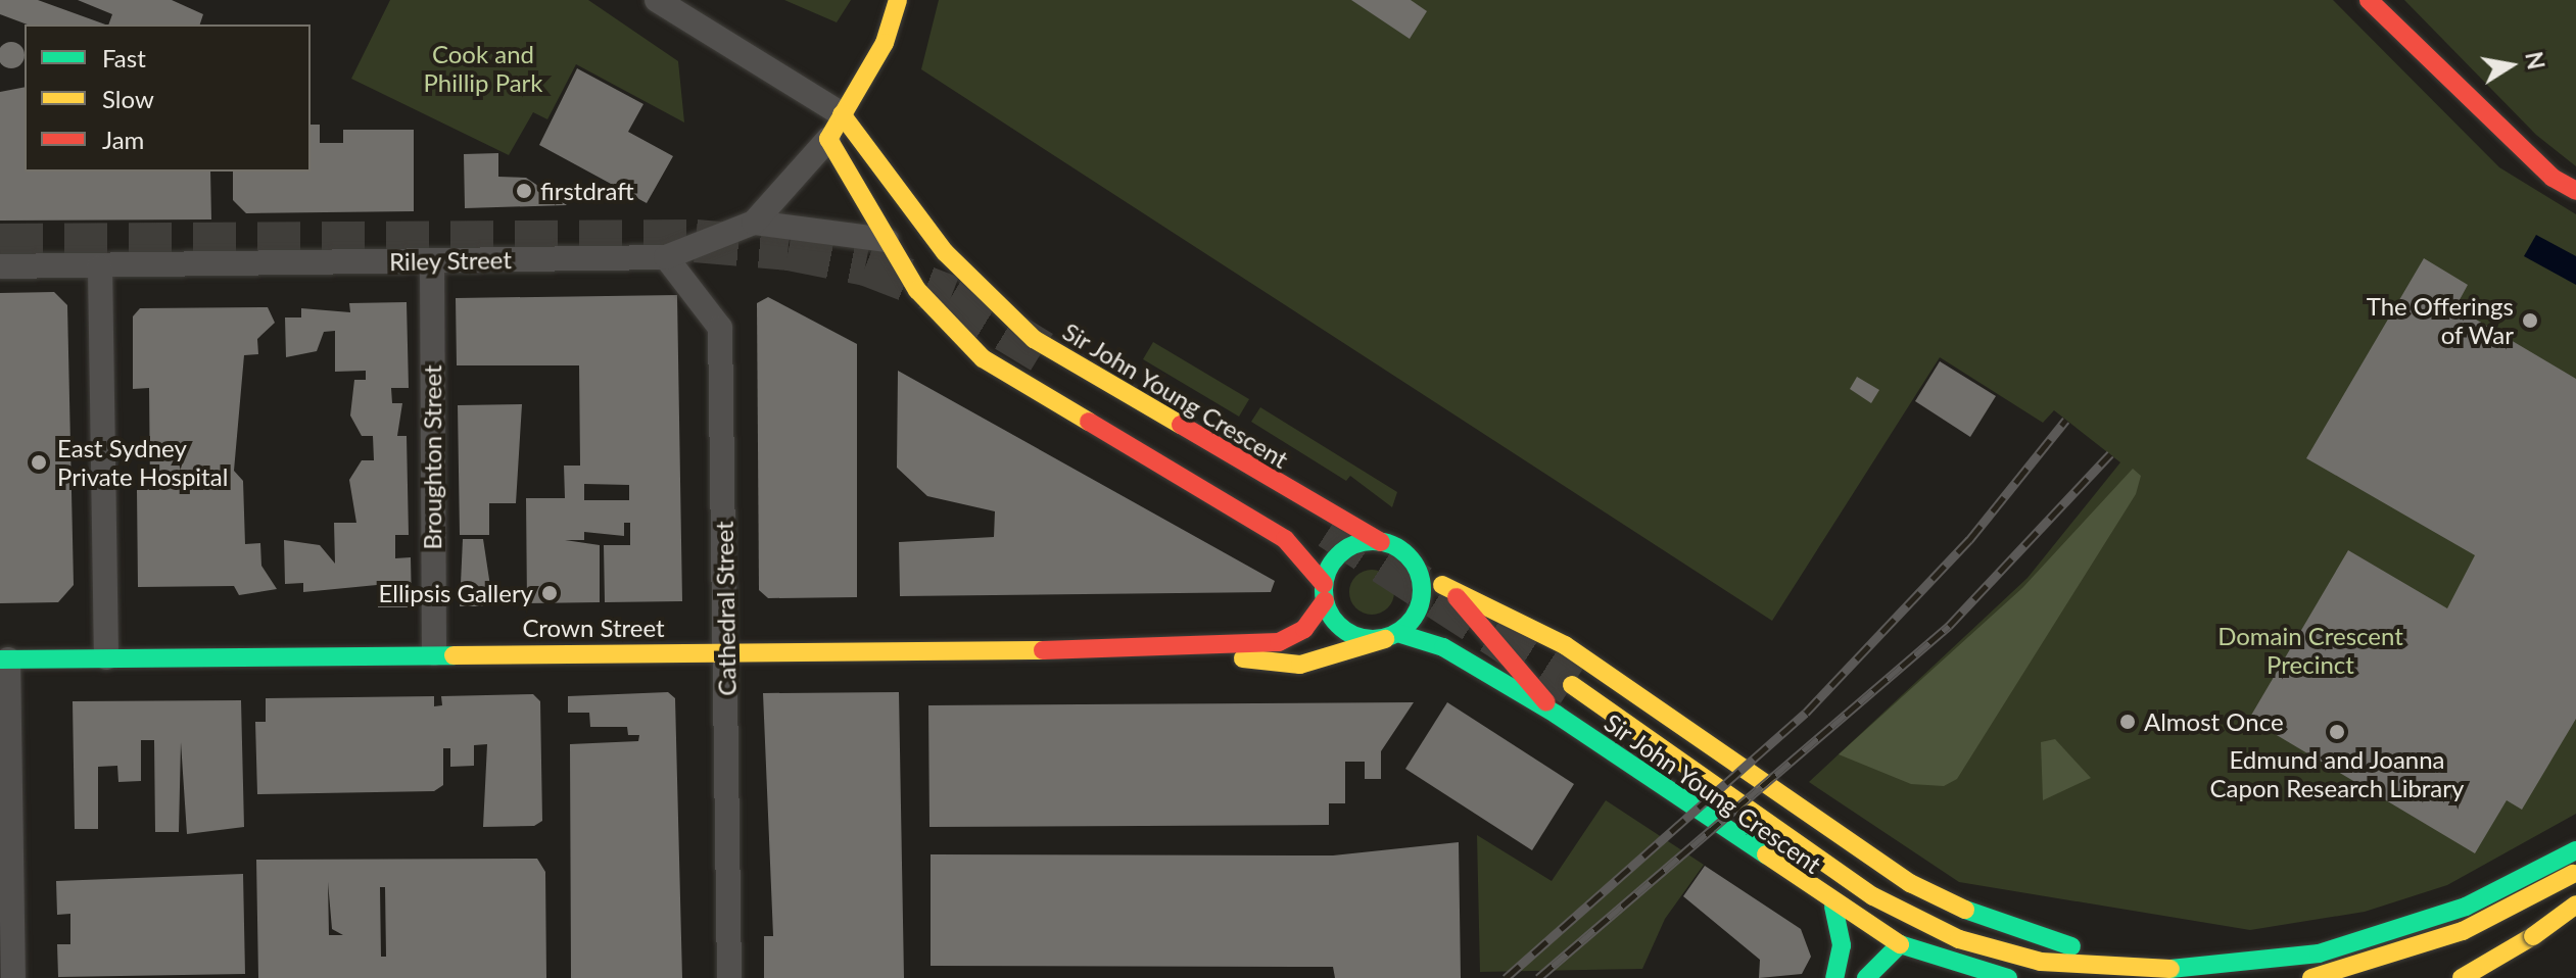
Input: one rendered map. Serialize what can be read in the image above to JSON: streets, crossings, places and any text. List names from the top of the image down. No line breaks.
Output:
{"streets":{"main road":["Riley Street","Sir John Young Crescent","Crown Street"],"street":["Broughton Street","Cathedral Street"]},"crossings":[["Riley Street","Sir John Young Crescent"],["Riley Street","Broughton Street"],["Riley Street","Cathedral Street"],["Sir John Young Crescent","Crown Street"],["Broughton Street","Crown Street"],["Cathedral Street","Crown Street"]],"parks":["Cook and Phillip Park","Domain Crescent Precinct"],"places":["firstdraft","The Offerings of War","East Sydney Private Hospital","Ellipsis Gallery","Almost Once","Edmund and Joanna Capon Research Library"],"legend":["Fast","Slow","Jam"],"north":"right"}
